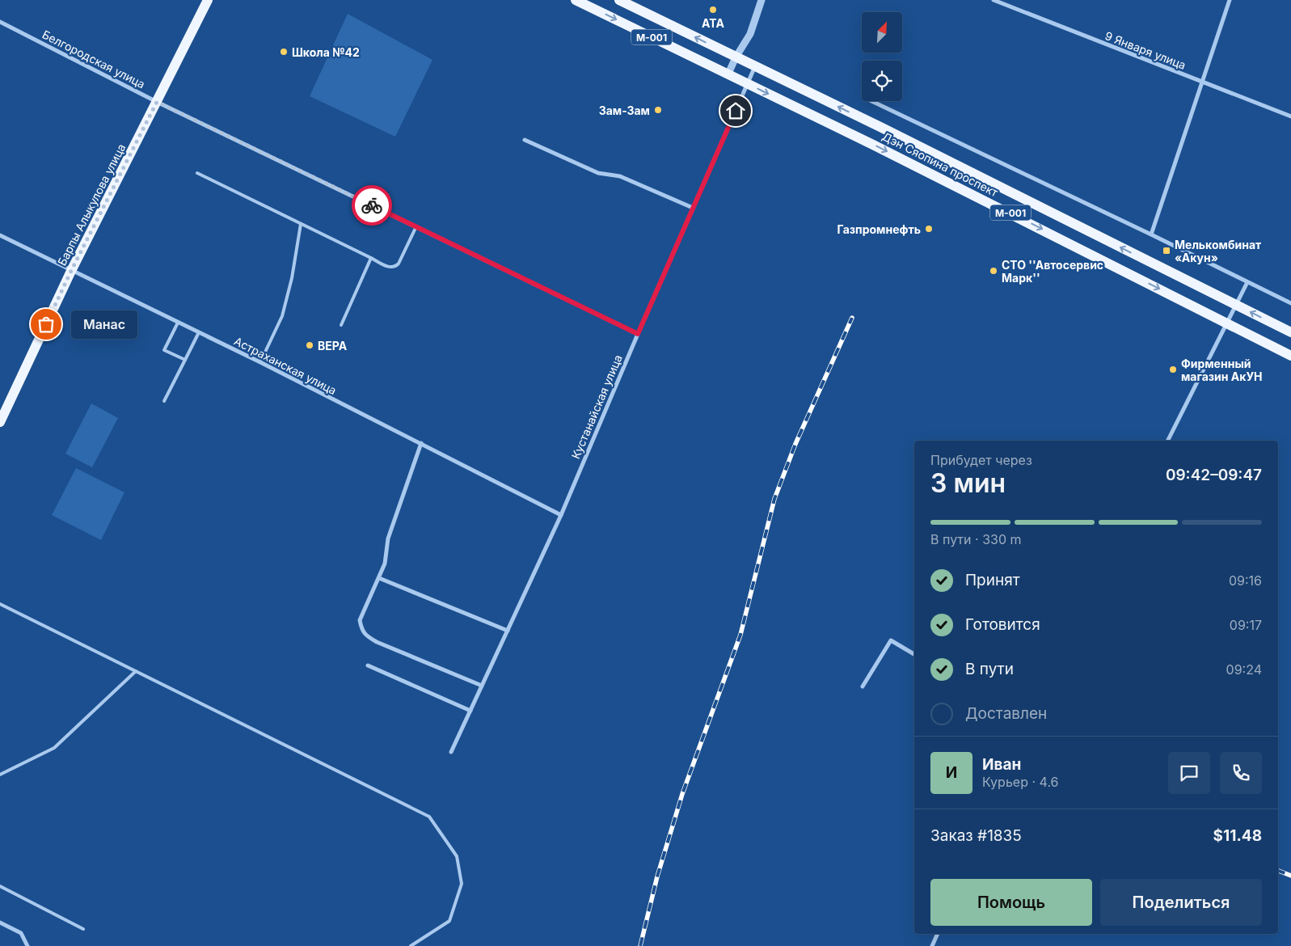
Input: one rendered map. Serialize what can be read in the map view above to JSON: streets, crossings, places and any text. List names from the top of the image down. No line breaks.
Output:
{"streets":{"main road":["M-001","Дэн Сяопина проспект","Барпы Алыкулова улица"],"street":["9 Января улица","Белгородская улица","Астраханская улица","Кустанайская улица"]},"crossings":[["Белгородская улица","Барпы Алыкулова улица"],["Белгородская улица","Кустанайская улица"],["Дэн Сяопина проспект","Кустанайская улица"],["Барпы Алыкулова улица","Астраханская улица"],["Астраханская улица","Кустанайская улица"]],"places":{"other":["АТА","Школа №42","Зам-Зам","Газпромнефть","СТО ''Автосервис Марк''","Манас","ВЕРА","Фирменный магазин АкУН"],"transit":["Мелькомбинат «Акун»"]},"north":"top right","page":{"bubble":"Манас","heading":["3 мин","Прибудет через","09:42–09:47"],"panel":["Иван","Курьер · 4.6","Заказ #1835","$11.48"],"bar":"В пути · 330 m","list":[["Принят","09:16"],["Готовится","09:17"],["В пути","09:24"],"Доставлен"],"round":"И","buttons":["Помощь","Поделиться"]}}
